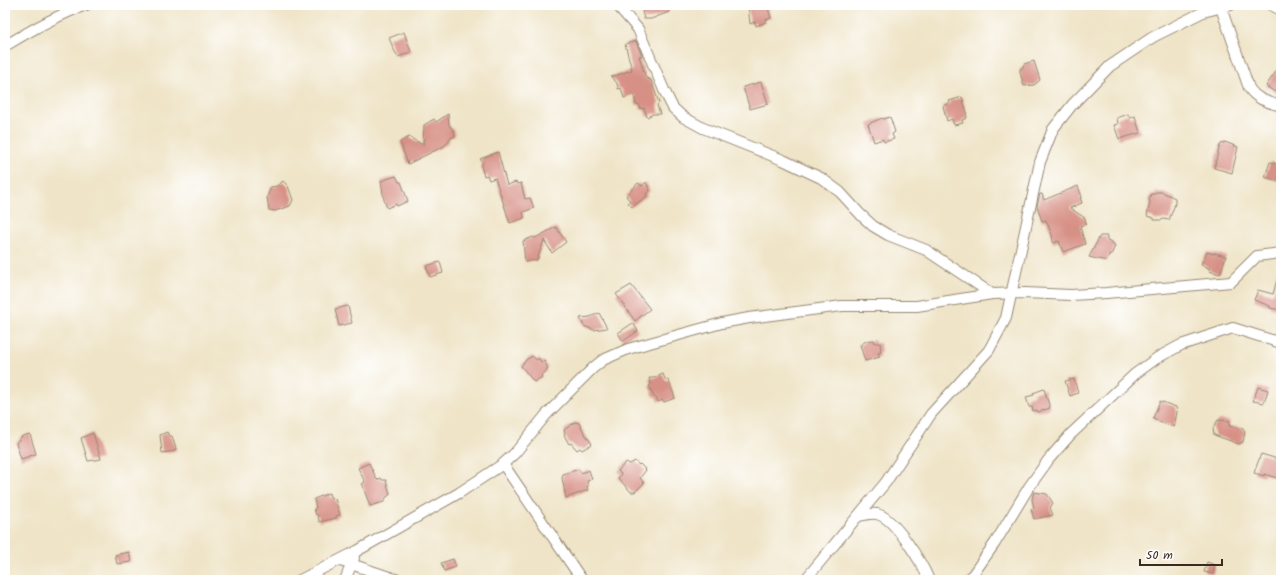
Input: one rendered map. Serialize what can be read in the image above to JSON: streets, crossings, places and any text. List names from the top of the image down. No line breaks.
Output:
{"scale_bar":"50 m"}
